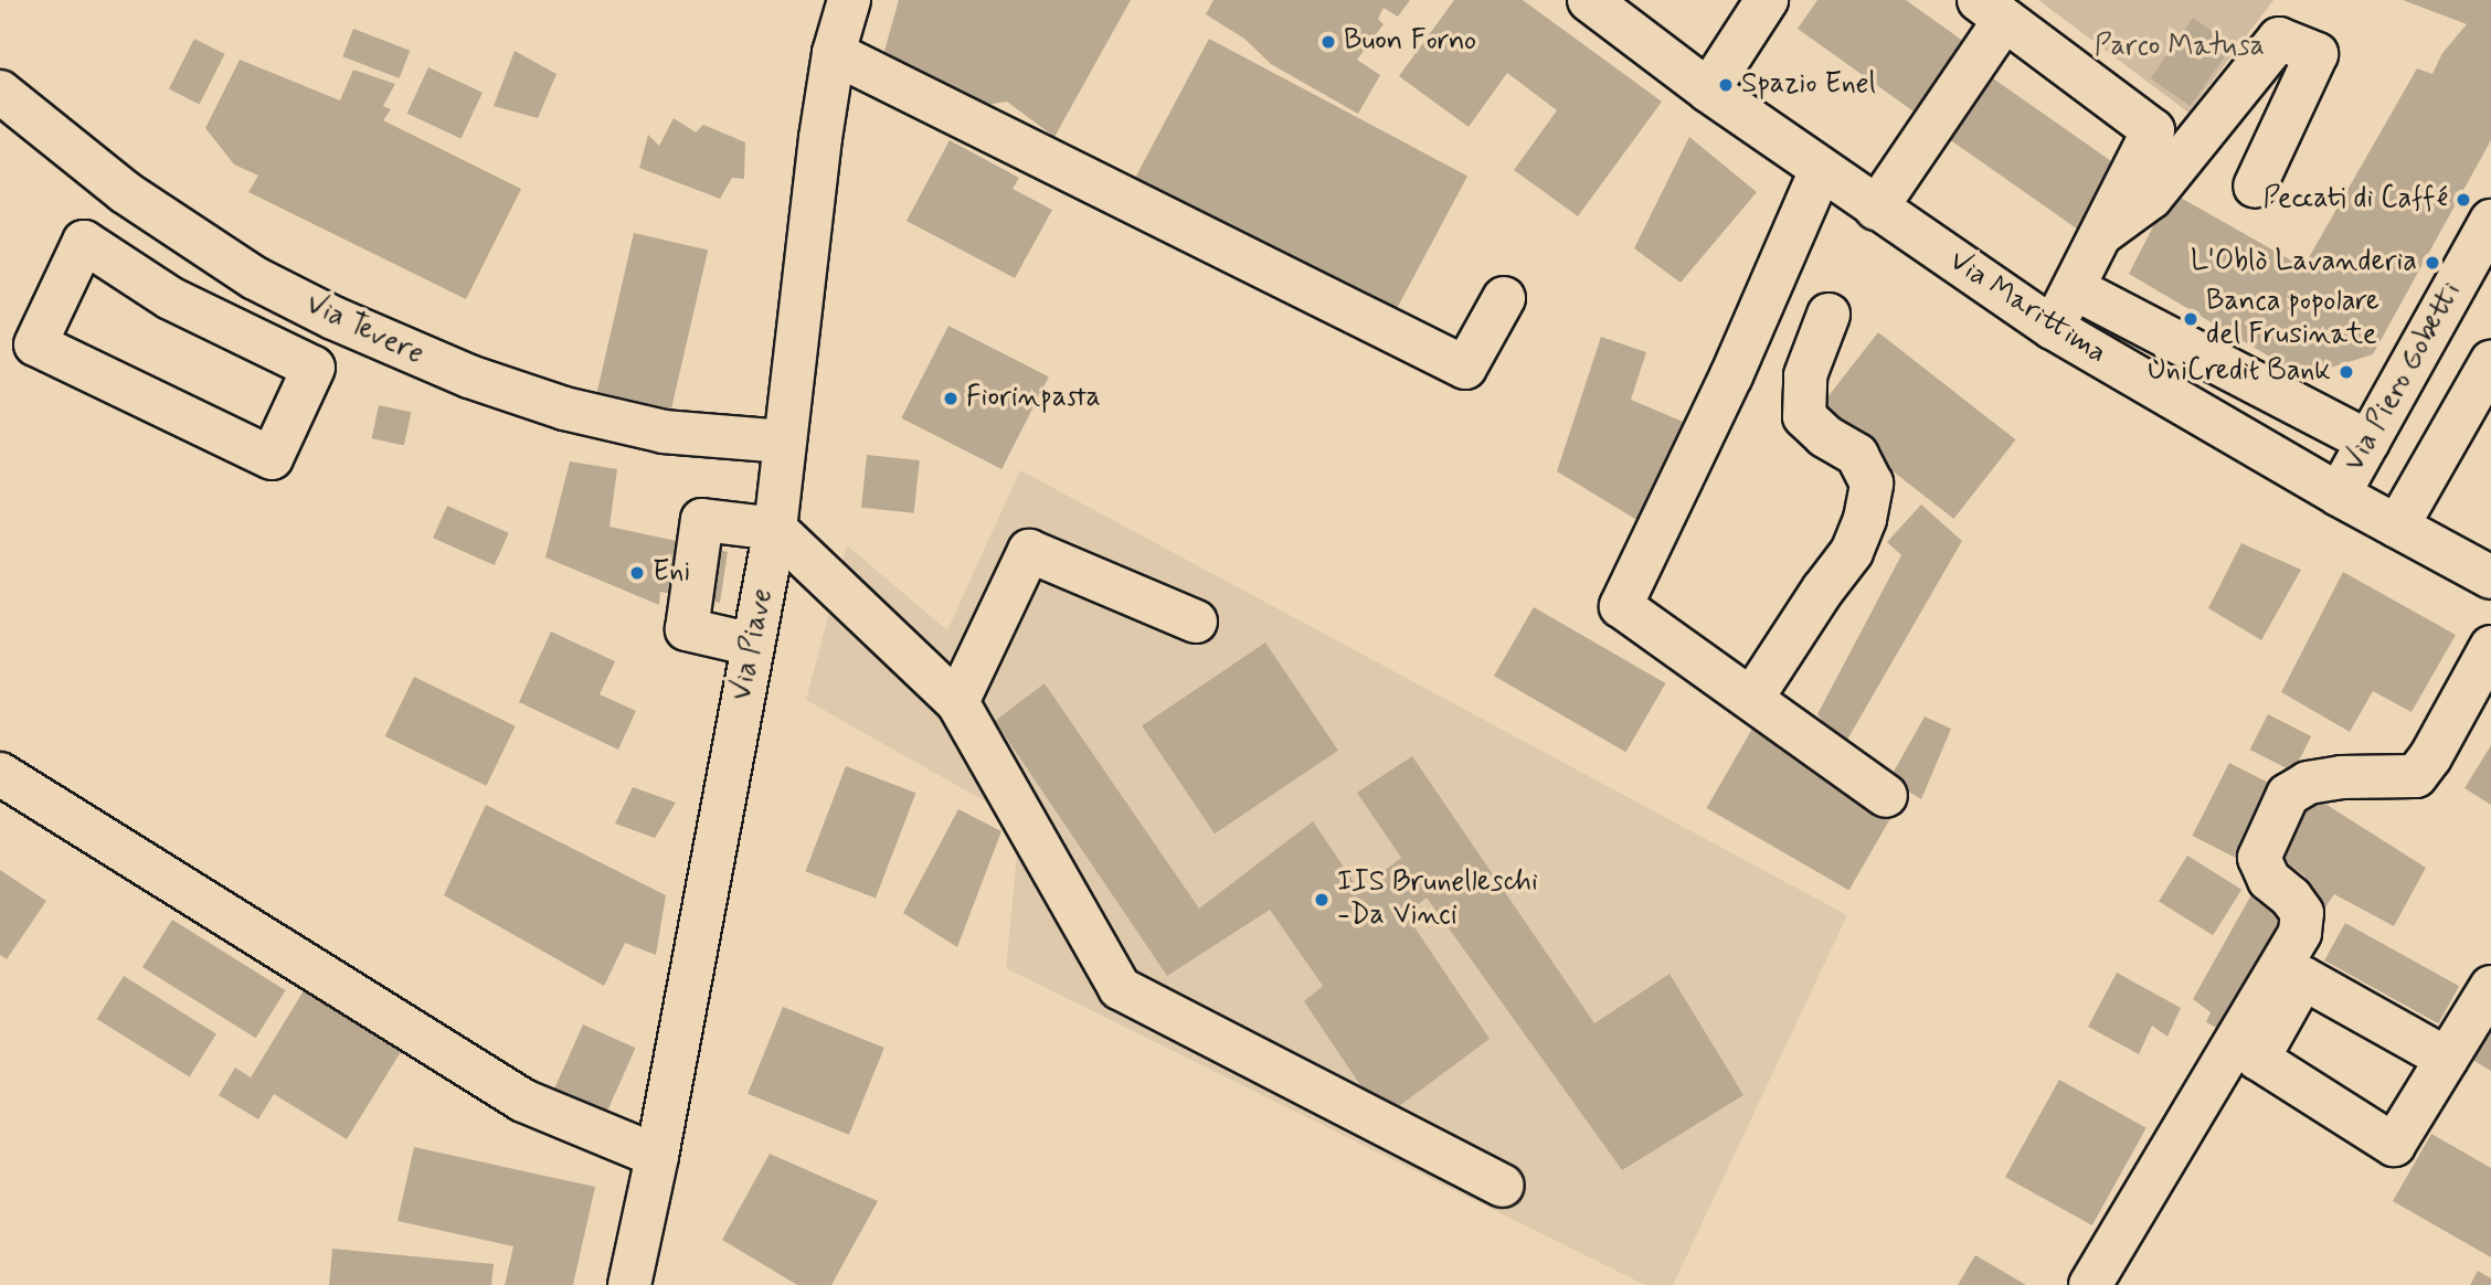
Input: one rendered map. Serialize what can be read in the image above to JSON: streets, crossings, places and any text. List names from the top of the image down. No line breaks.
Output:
{"streets":{"street":["Via Marittima","Via Tevere","Via Piero Gobetti","Via Piave"]},"crossings":[["Via Marittima","Via Piero Gobetti"],["Via Tevere","Via Piave"]],"parks":["Parco Matusa"],"places":["Buon Forno","Spazio Enel","Peccati di Caffé","L'Oblò Lavanderia","Banca popolare del Frusinate","UniCredit Bank","Fiorinpasta","Eni","IIS Brunelleschi -Da Vinci"]}
